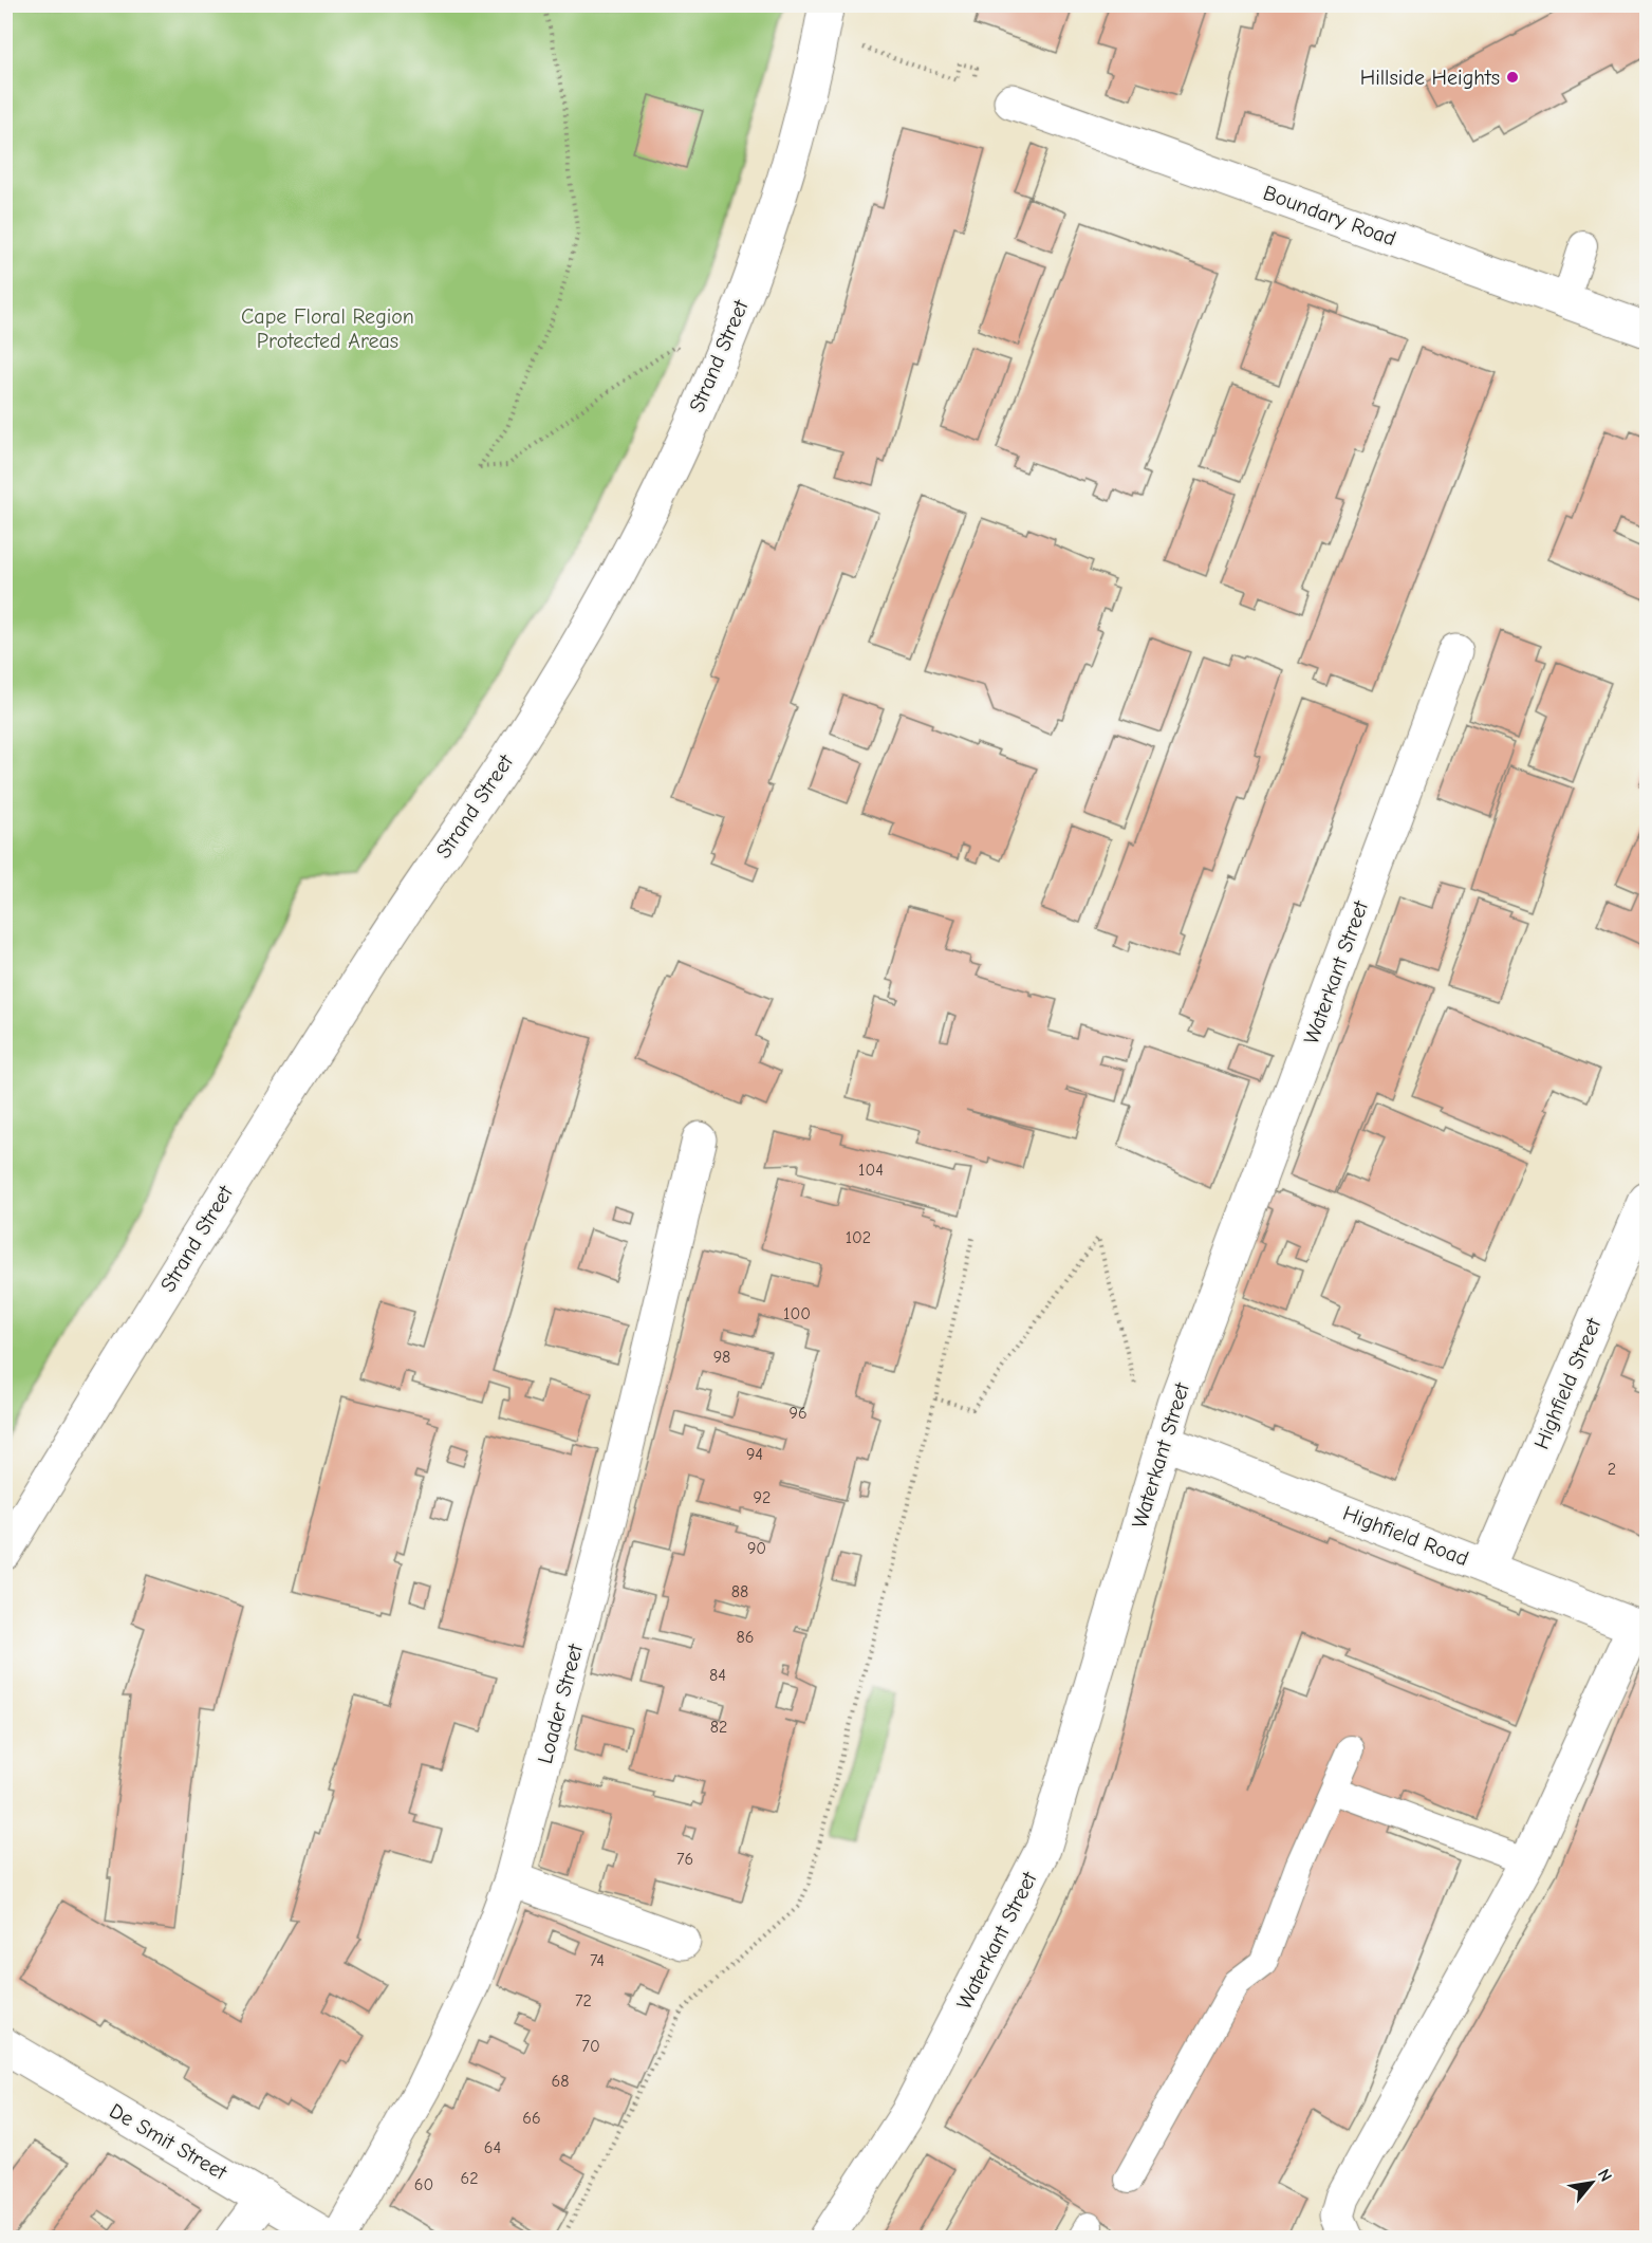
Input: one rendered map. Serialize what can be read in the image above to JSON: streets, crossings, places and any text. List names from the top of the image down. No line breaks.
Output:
{"streets":{"street":["Boundary Road","Strand Street","Waterkant Street","Highfield Street","Highfield Road","Loader Street","De Smit Street"]},"crossings":[["Waterkant Street","Highfield Road"],["Highfield Street","Highfield Road"]],"parks":["Cape Floral Region Protected Areas"],"places":["Hillside Heights"],"house_numbers":["104","102","100","98","96","94","2","92","90","88","86","84","82","76","74","72","70","68","66","64","62","60"],"north":"top right"}
